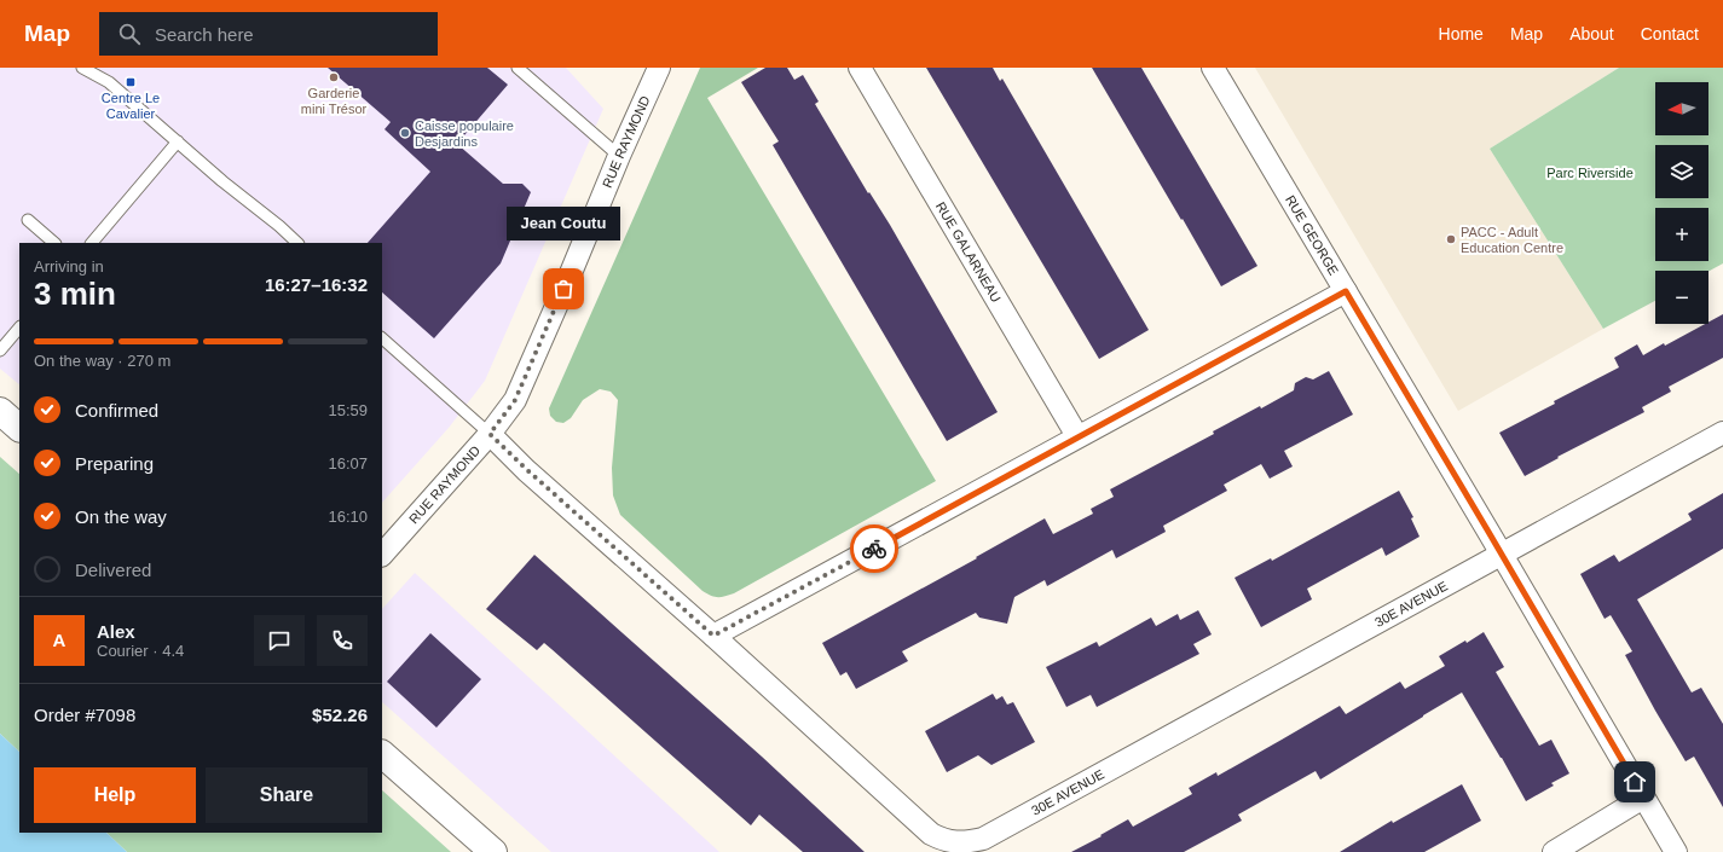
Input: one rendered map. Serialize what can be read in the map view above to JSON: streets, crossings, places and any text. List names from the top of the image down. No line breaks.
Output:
{"streets":{"street":["RUE RAYMOND","RUE GEORGE","RUE GALARNEAU","30E AVENUE"]},"crossings":[["RUE RAYMOND","30E AVENUE"],["RUE GEORGE","30E AVENUE"]],"parks":["Parc Riverside"],"places":{"other":["Garderie mini Trésor","Caisse populaire Desjardins","PACC - Adult Education Centre","Jean Coutu"],"transit":["Centre Le Cavalier"]},"north":"left","page":{"header":"Map","search":"Search here","nav":["Home","Map","About","Contact"],"map_buttons":["+","−"],"bubble":"Jean Coutu","heading":["3 min","Arriving in","16:27–16:32"],"panel":["Alex","Courier · 4.4","Order #7098","$52.26"],"bar":"On the way · 270 m","list":[["Confirmed","15:59"],["Preparing","16:07"],["On the way","16:10"],"Delivered"],"round":"A","buttons":["Help","Share"]}}
